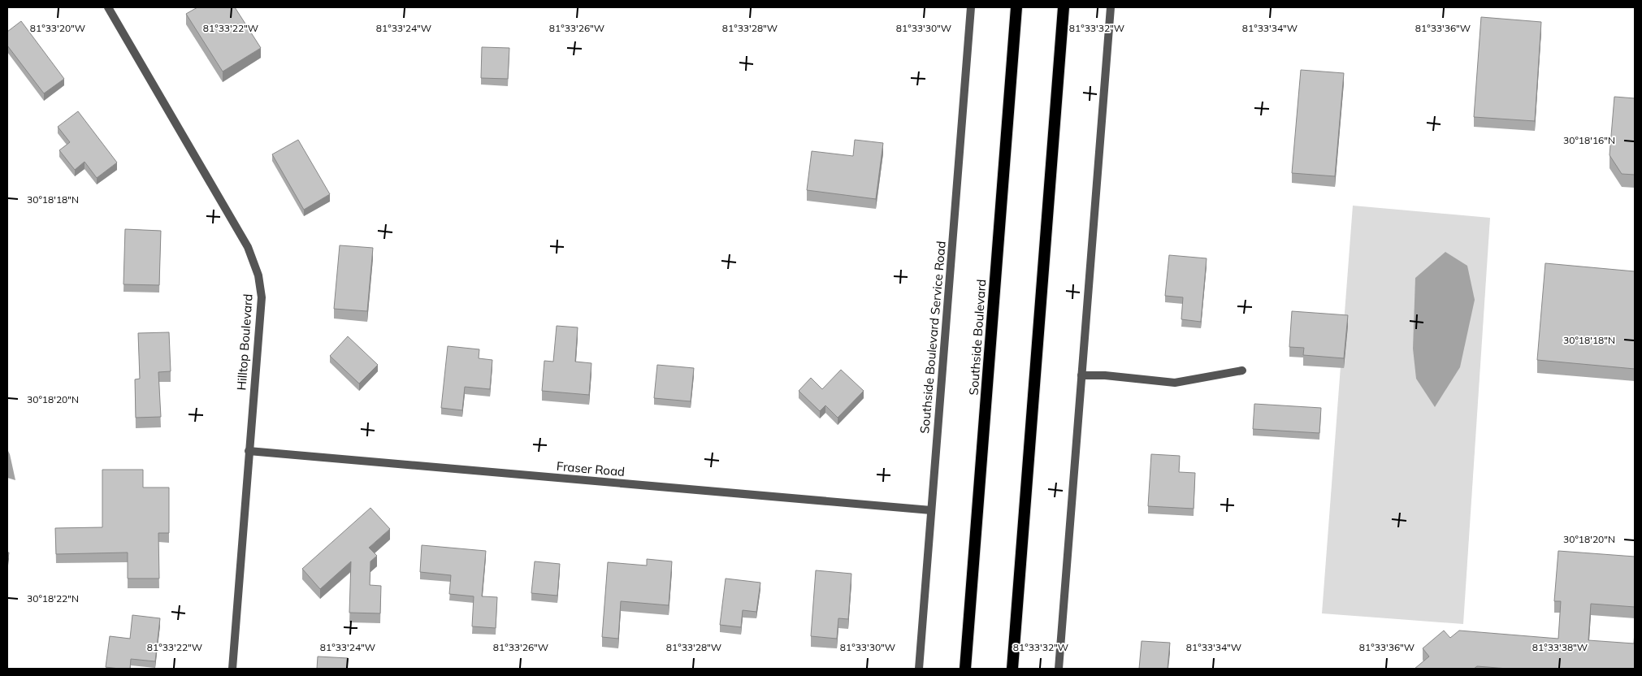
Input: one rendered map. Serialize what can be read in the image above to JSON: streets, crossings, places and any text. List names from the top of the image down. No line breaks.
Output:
{"streets":{"highway":["Southside Boulevard"],"street":["Southside Boulevard Service Road","Hilltop Boulevard","Fraser Road"]},"crossings":[["Southside Boulevard Service Road","Fraser Road"],["Hilltop Boulevard","Fraser Road"]],"coordinates":["81°33'20\"W","81°33'22\"W","81°33'24\"W","81°33'26\"W","81°33'28\"W","81°33'30\"W","81°33'32\"W","81°33'34\"W","81°33'36\"W","30°18'16\"N","30°18'18\"N","30°18'20\"N","30°18'22\"N","81°33'38\"W"]}
